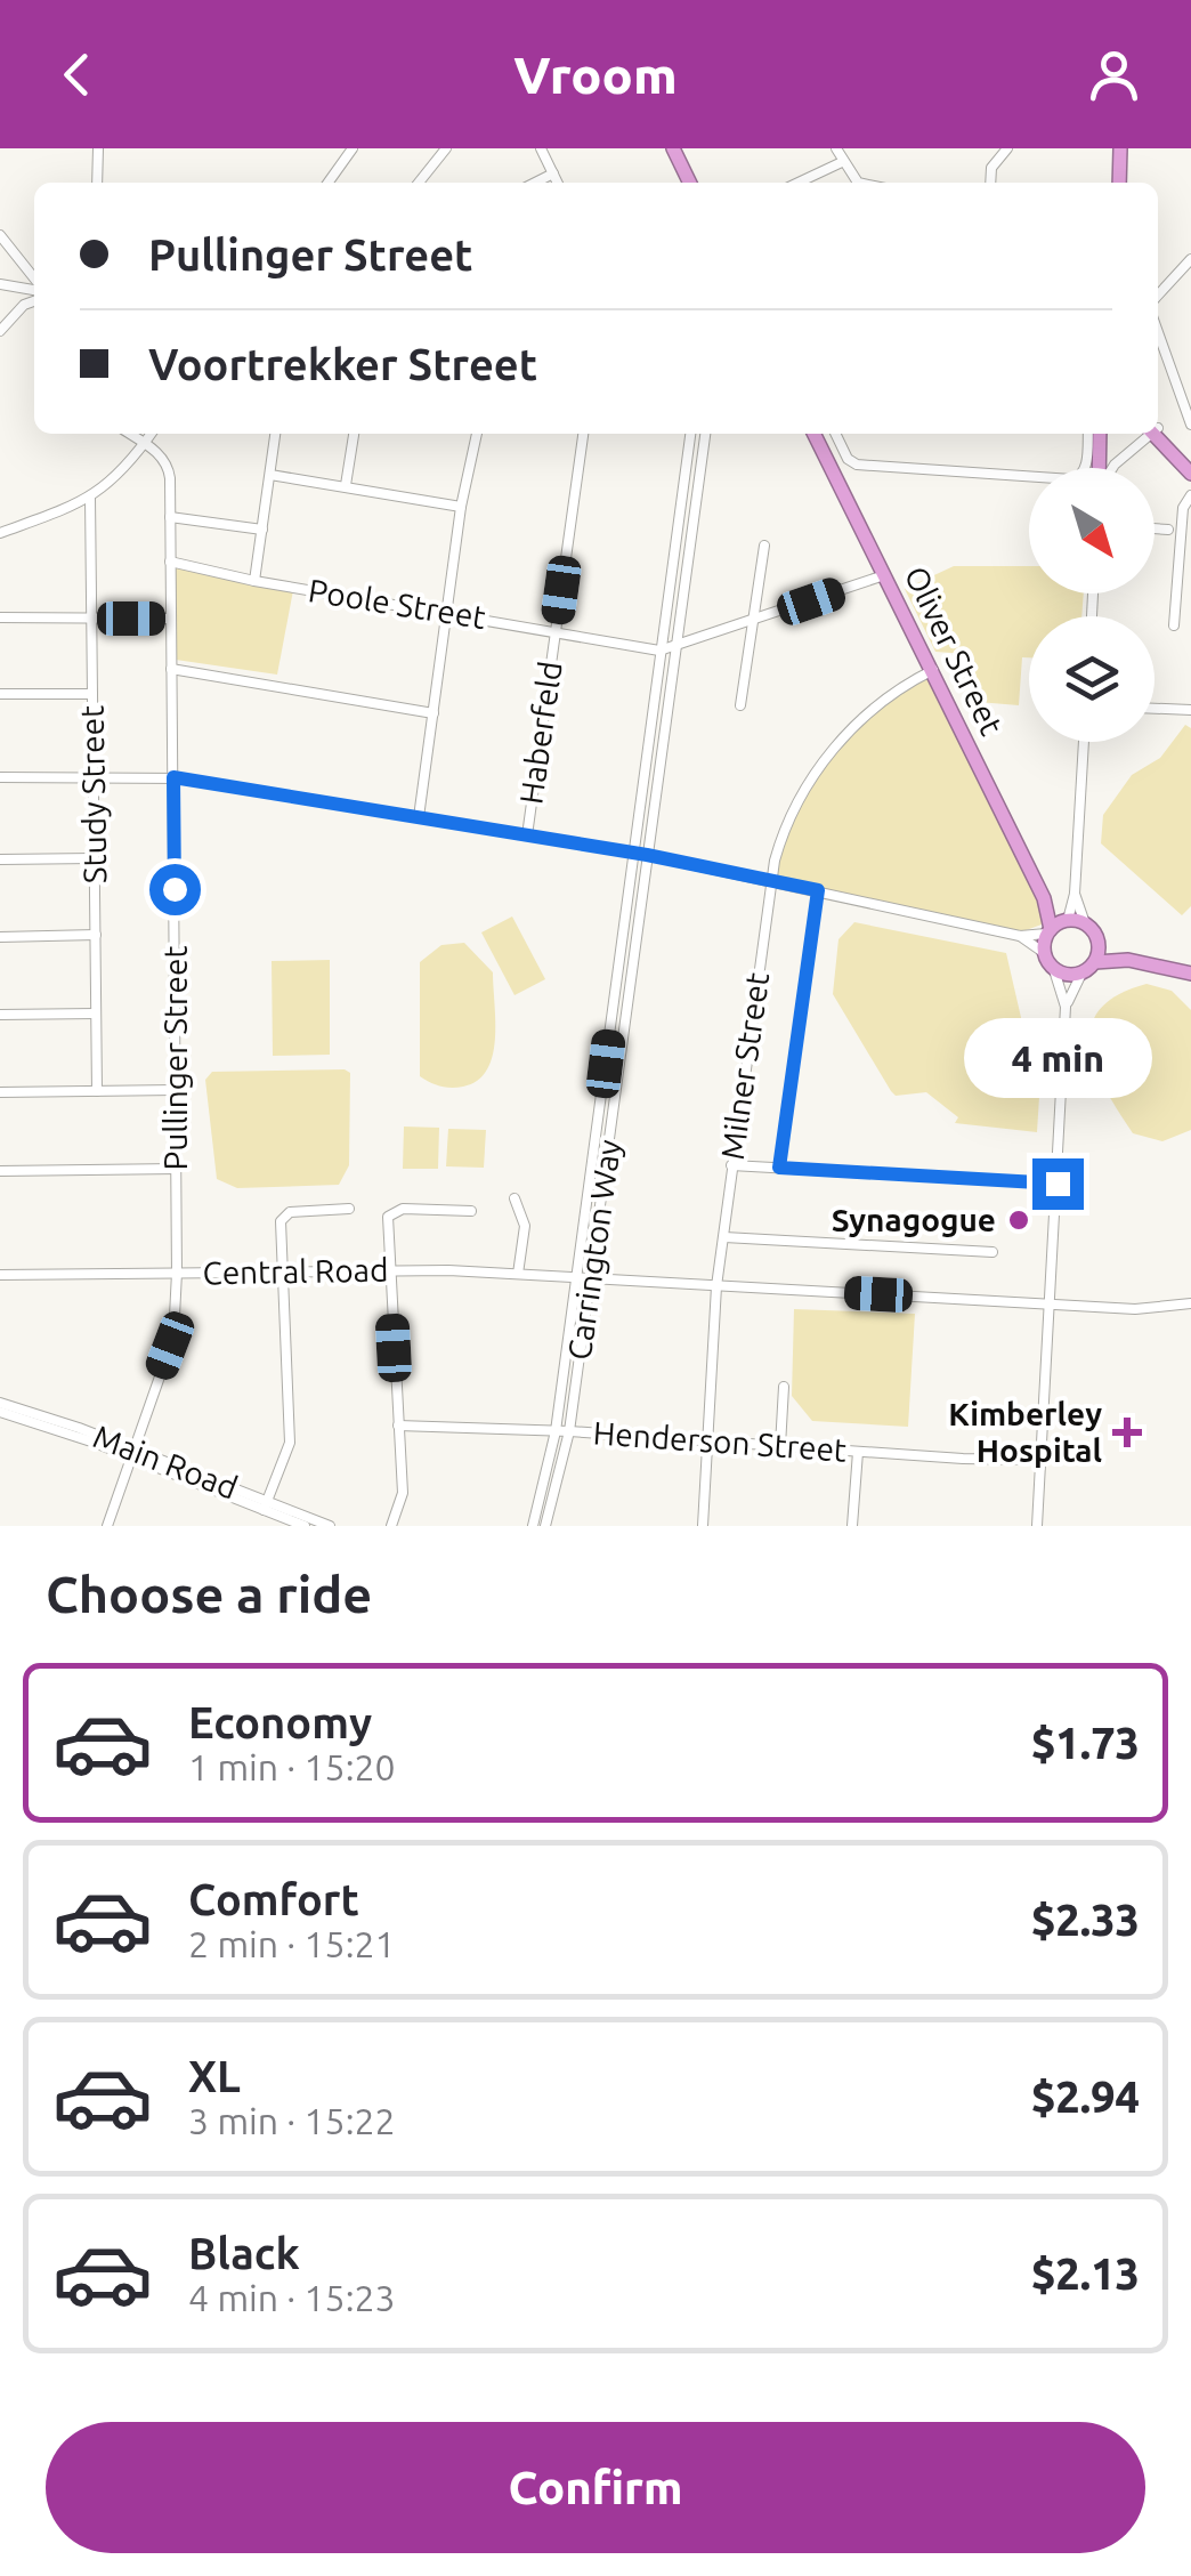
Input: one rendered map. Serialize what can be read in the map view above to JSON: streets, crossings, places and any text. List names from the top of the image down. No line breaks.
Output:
{"streets":{"highway":["Oliver Street"],"street":["Poole Street","Haberfeld","Study Street","Pullinger Street","Milner Street","Carrington Way","Central Road","Henderson Street","Main Road"]},"crossings":[["Poole Street","Oliver Street"],["Poole Street","Haberfeld"],["Poole Street","Pullinger Street"],["Poole Street","Carrington Way"],["Oliver Street","Milner Street"],["Pullinger Street","Central Road"],["Pullinger Street","Main Road"],["Milner Street","Central Road"],["Milner Street","Henderson Street"],["Carrington Way","Central Road"],["Carrington Way","Henderson Street"]],"places":{"other":["Synagogue"],"health":["Kimberley Hospital"]},"north":"bottom right","page":{"header":"Vroom","banner":["Pullinger Street","Voortrekker Street"],"bubble":"4 min","heading":"Choose a ride","list":[{"name":"Economy","note":"1 min · 15:20","value":"$1.73"},{"name":"Comfort","note":"2 min · 15:21","value":"$2.33"},{"name":"XL","note":"3 min · 15:22","value":"$2.94"},{"name":"Black","note":"4 min · 15:23","value":"$2.13"}],"buttons":"Confirm"}}
